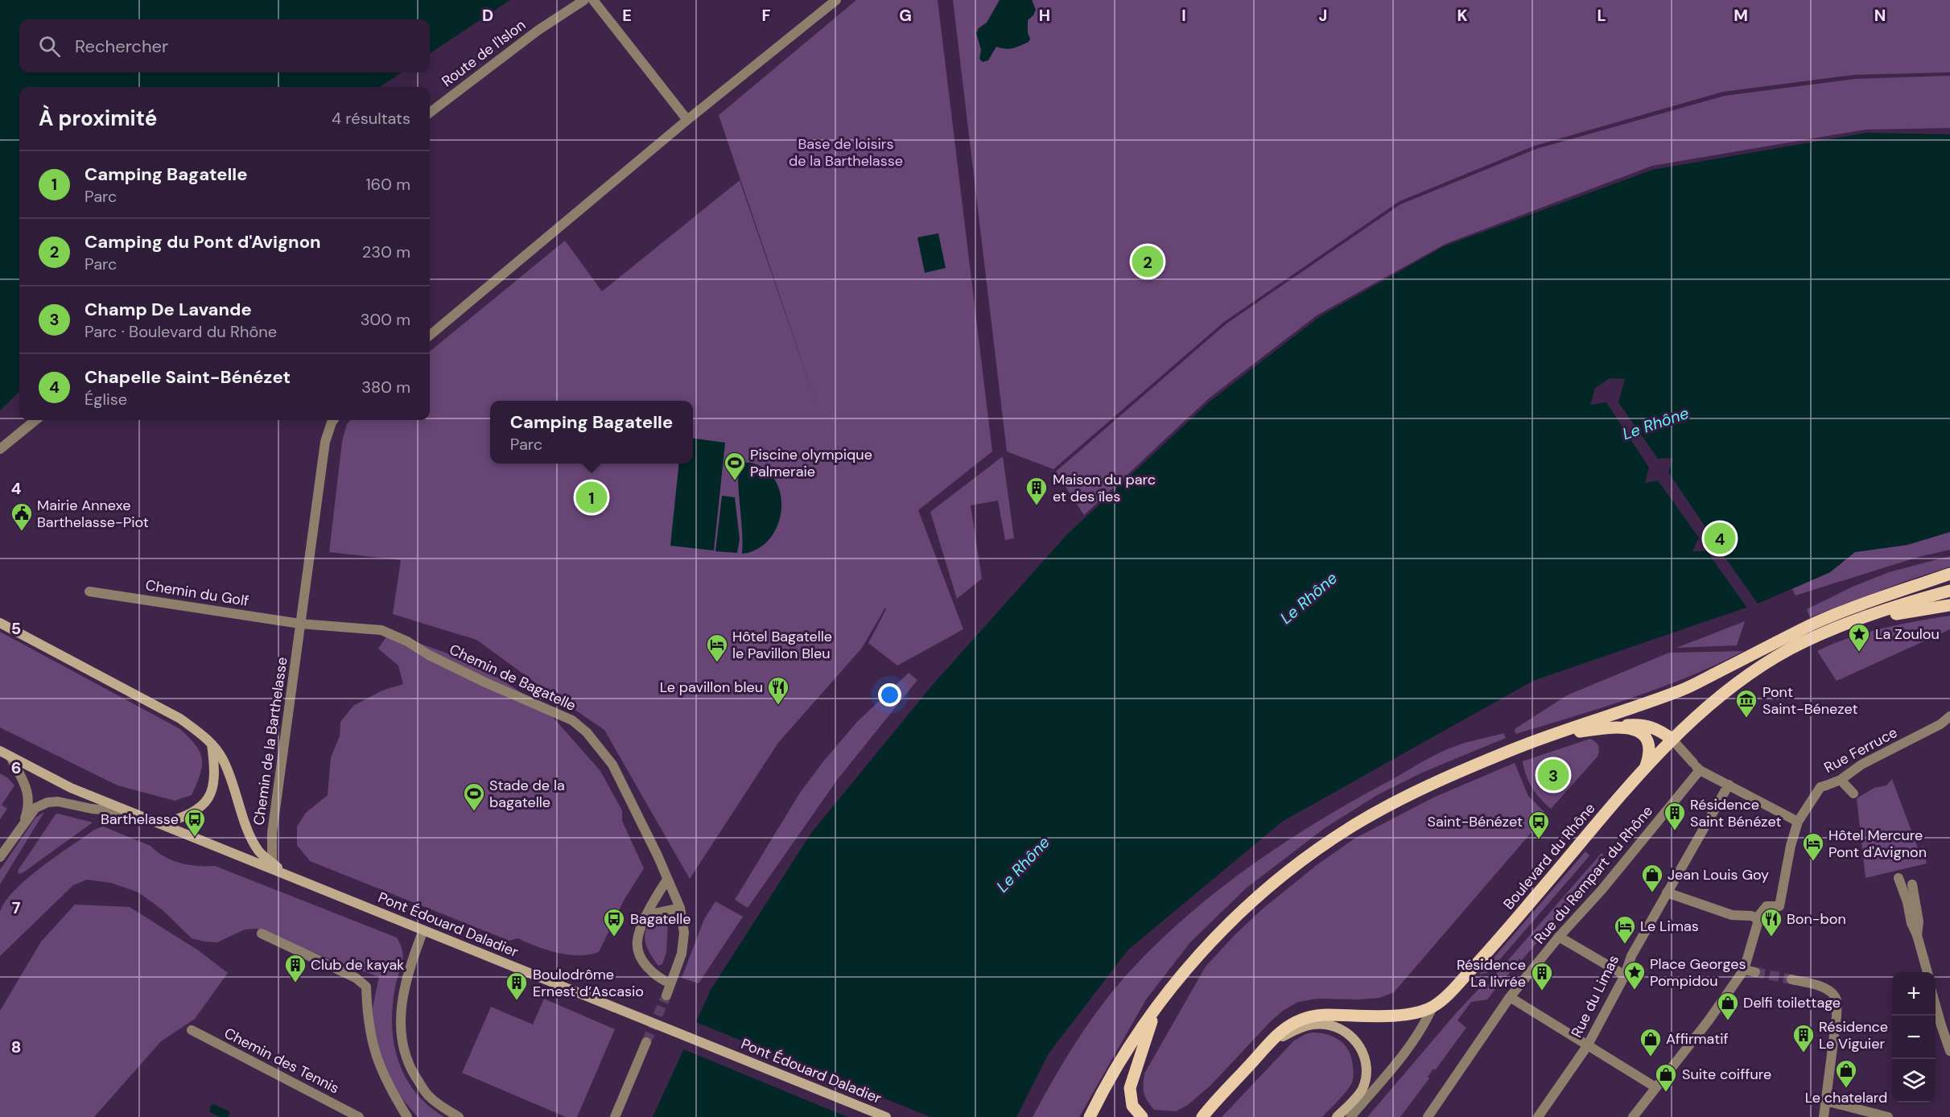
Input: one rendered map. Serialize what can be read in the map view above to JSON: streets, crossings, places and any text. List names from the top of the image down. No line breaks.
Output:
{"streets":{"main road":["Boulevard du Rhône","Pont Édouard Daladier"],"street":["Route de l'Islon","Chemin du Golf","Chemin de Bagatelle","Chemin de la Barthelasse","Rue Ferruce","Rue du Rempart du Rhône","Rue du Limas","Chemin des Tennis"]},"crossings":[["Chemin du Golf","Chemin de Bagatelle"],["Chemin du Golf","Chemin de la Barthelasse"],["Chemin de Bagatelle","Chemin de la Barthelasse"]],"water":["Le Rhône"],"parks":["Base de loisirs de la Barthelasse"],"places":{"sports":["Piscine olympique Palmeraie","Stade de la bagatelle"],"building":["Maison du parc et des îles","Résidence Saint Bénézet","Club de kayak","Résidence La livrée","Boulodrôme Ernest d’Ascasio","Résidence Le Viguier"],"public building":["Mairie Annexe Barthelasse-Piot"],"place":["La Zoulou","Place Georges Pompidou"],"hotel":["Hôtel Bagatelle le Pavillon Bleu","Hôtel Mercure Pont d'Avignon","Le Limas"],"restaurant":["Le pavillon bleu","Bon-bon"],"museum":["Pont Saint-Bénezet"],"bus stop":["Barthelasse","Saint-Bénézet","Bagatelle"],"shop":["Jean Louis Goy","Delfi toilettage","Affirmatif","Le chatelard","Suite coiffure"]},"page":{"search":"Rechercher","heading":["À proximité","4 résultats"],"list":[{"mark":"1","name":"Camping Bagatelle","note":"Parc","value":"160 m"},{"mark":"2","name":"Camping du Pont d'Avignon","note":"Parc","value":"230 m"},{"mark":"3","name":"Champ De Lavande","note":"Parc · Boulevard du Rhône","value":"300 m"},{"mark":"4","name":"Chapelle Saint-Bénézet","note":"Église","value":"380 m"}],"pins":["2","1","4","3"],"popup":["Camping Bagatelle","Parc"],"map_buttons":["+","−"]},"grid":{"columns":["D","E","F","G","H","I","J","K","L","M","N"],"rows":["4","5","6","7","8"]}}
